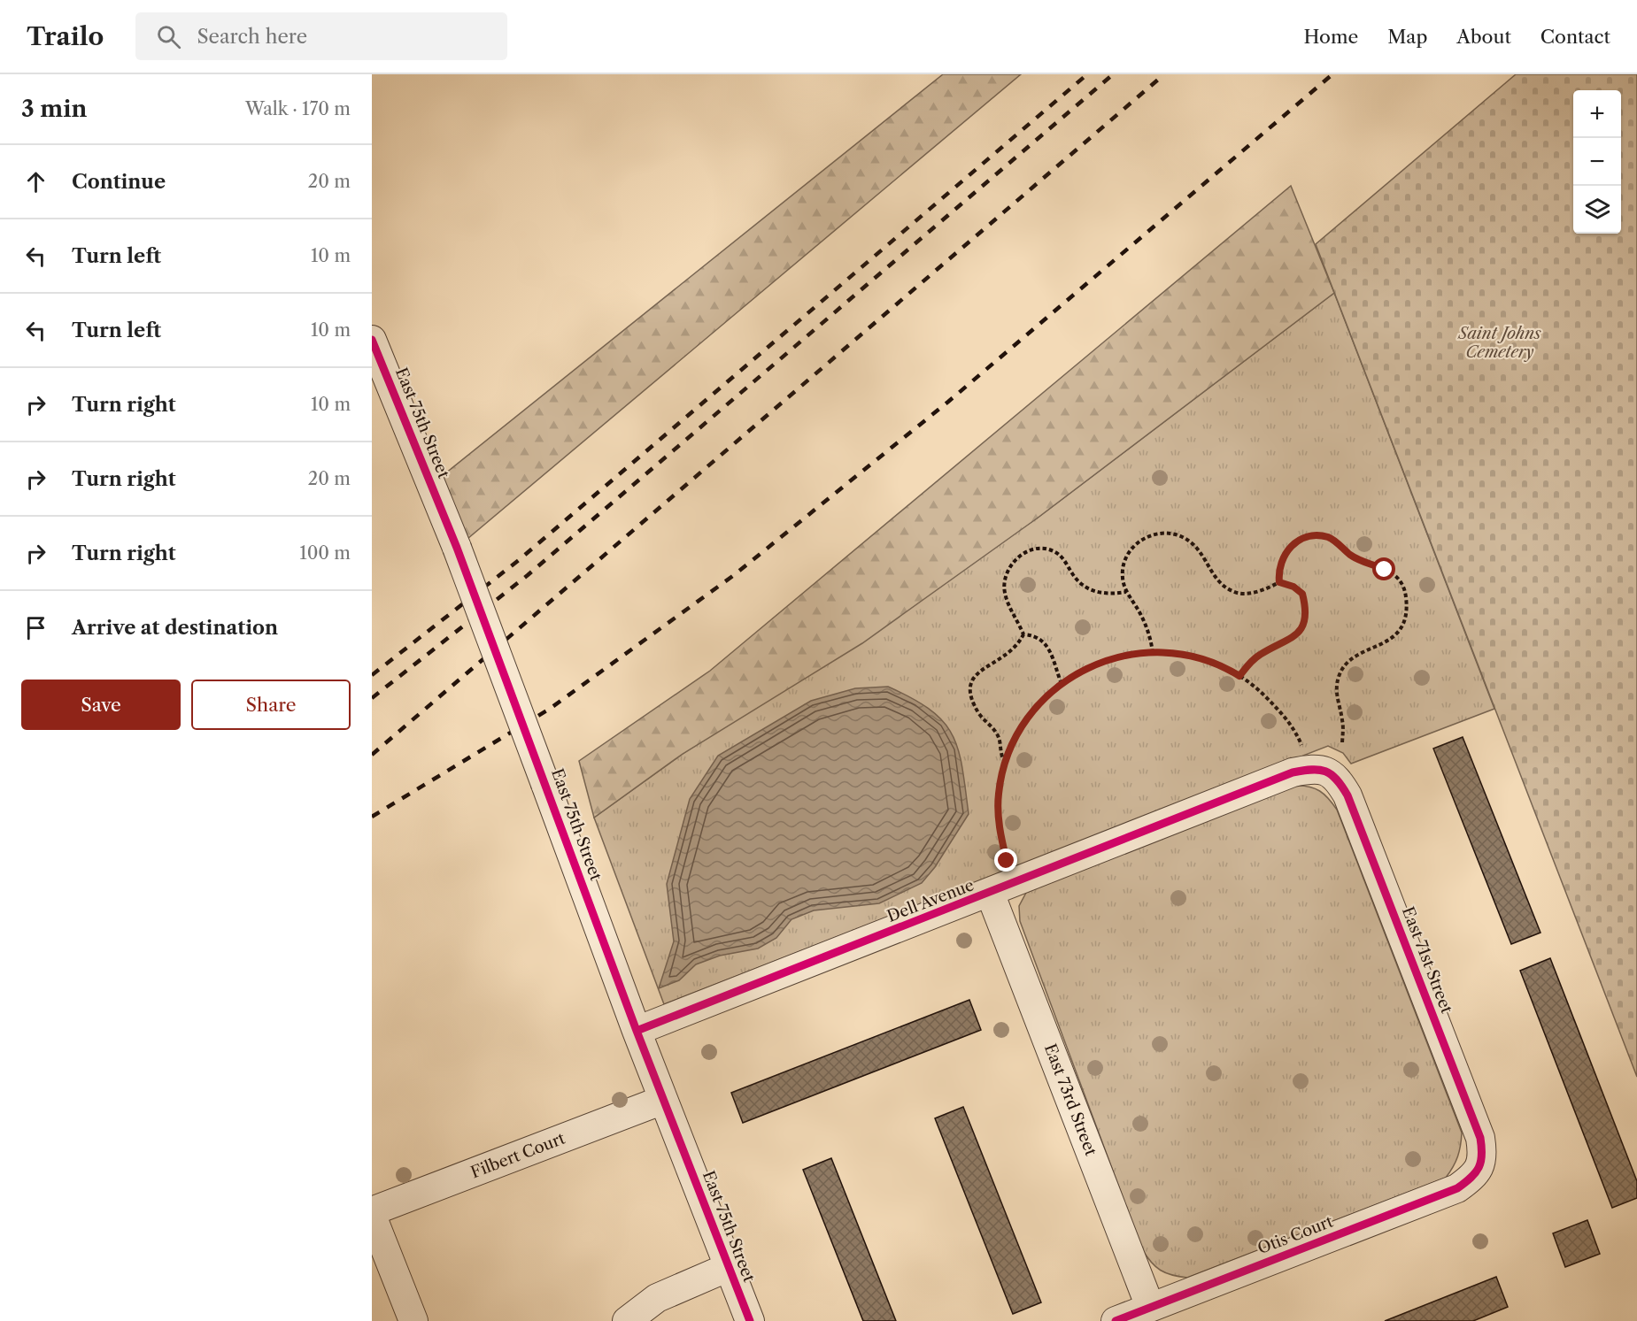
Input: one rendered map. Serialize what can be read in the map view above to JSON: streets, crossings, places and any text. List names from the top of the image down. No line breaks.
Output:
{"streets":{"street":["East 75th Street","Dell Avenue","East 71st Street","East 73rd Street","Filbert Court","Otis Court"]},"crossings":[["East 75th Street","Dell Avenue"],["East 75th Street","Filbert Court"],["Dell Avenue","East 71st Street"],["Dell Avenue","East 73rd Street"],["East 71st Street","Otis Court"],["East 73rd Street","Otis Court"]],"parks":["Saint Johns Cemetery"],"page":{"header":"Trailo","search":"Search here","nav":["Home","Map","About","Contact"],"heading":["3 min","Walk · 170 m"],"map_buttons":["+","−"],"list":[["Continue","20 m"],["Turn left","10 m"],["Turn left","10 m"],["Turn right","10 m"],["Turn right","20 m"],["Turn right","100 m"],"Arrive at destination"],"buttons":["Save","Share"]}}
